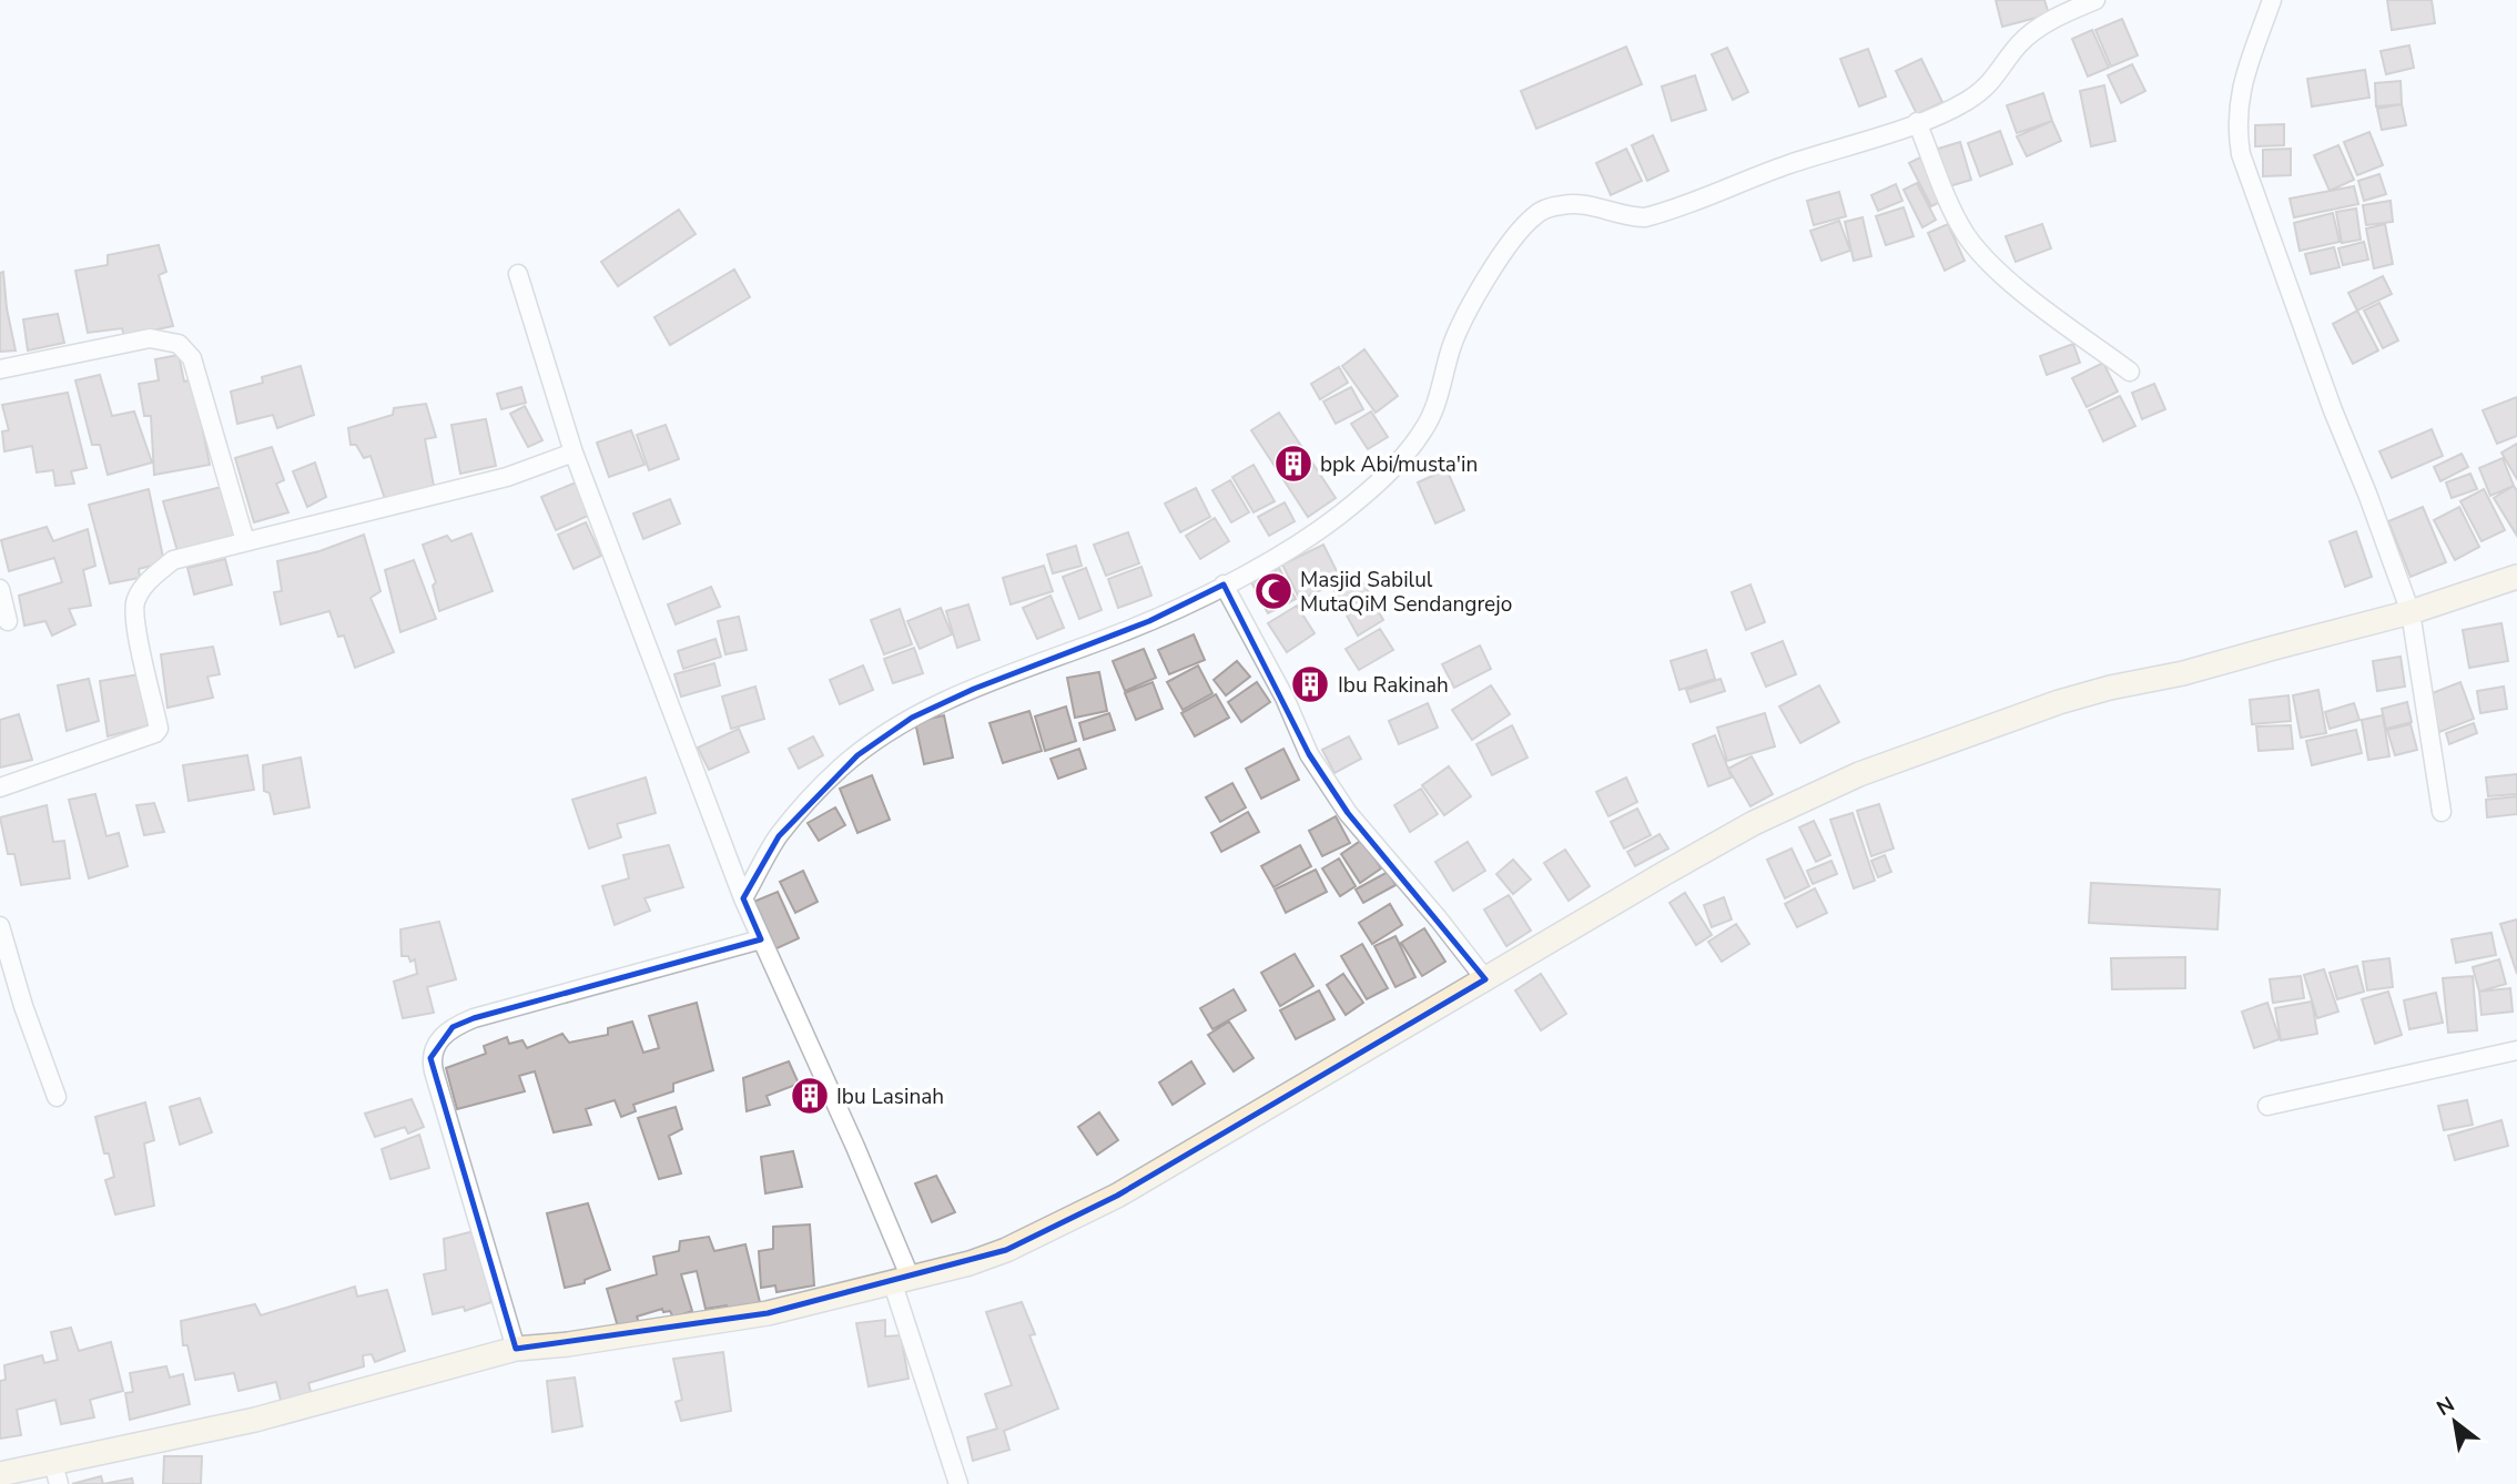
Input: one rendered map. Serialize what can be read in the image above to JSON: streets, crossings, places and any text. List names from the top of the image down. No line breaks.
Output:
{"places":{"building":["bpk Abi/musta'in","Ibu Rakinah","Ibu Lasinah"],"mosque":["Masjid Sabilul MutaQiM Sendangrejo"]},"north":"top left"}
